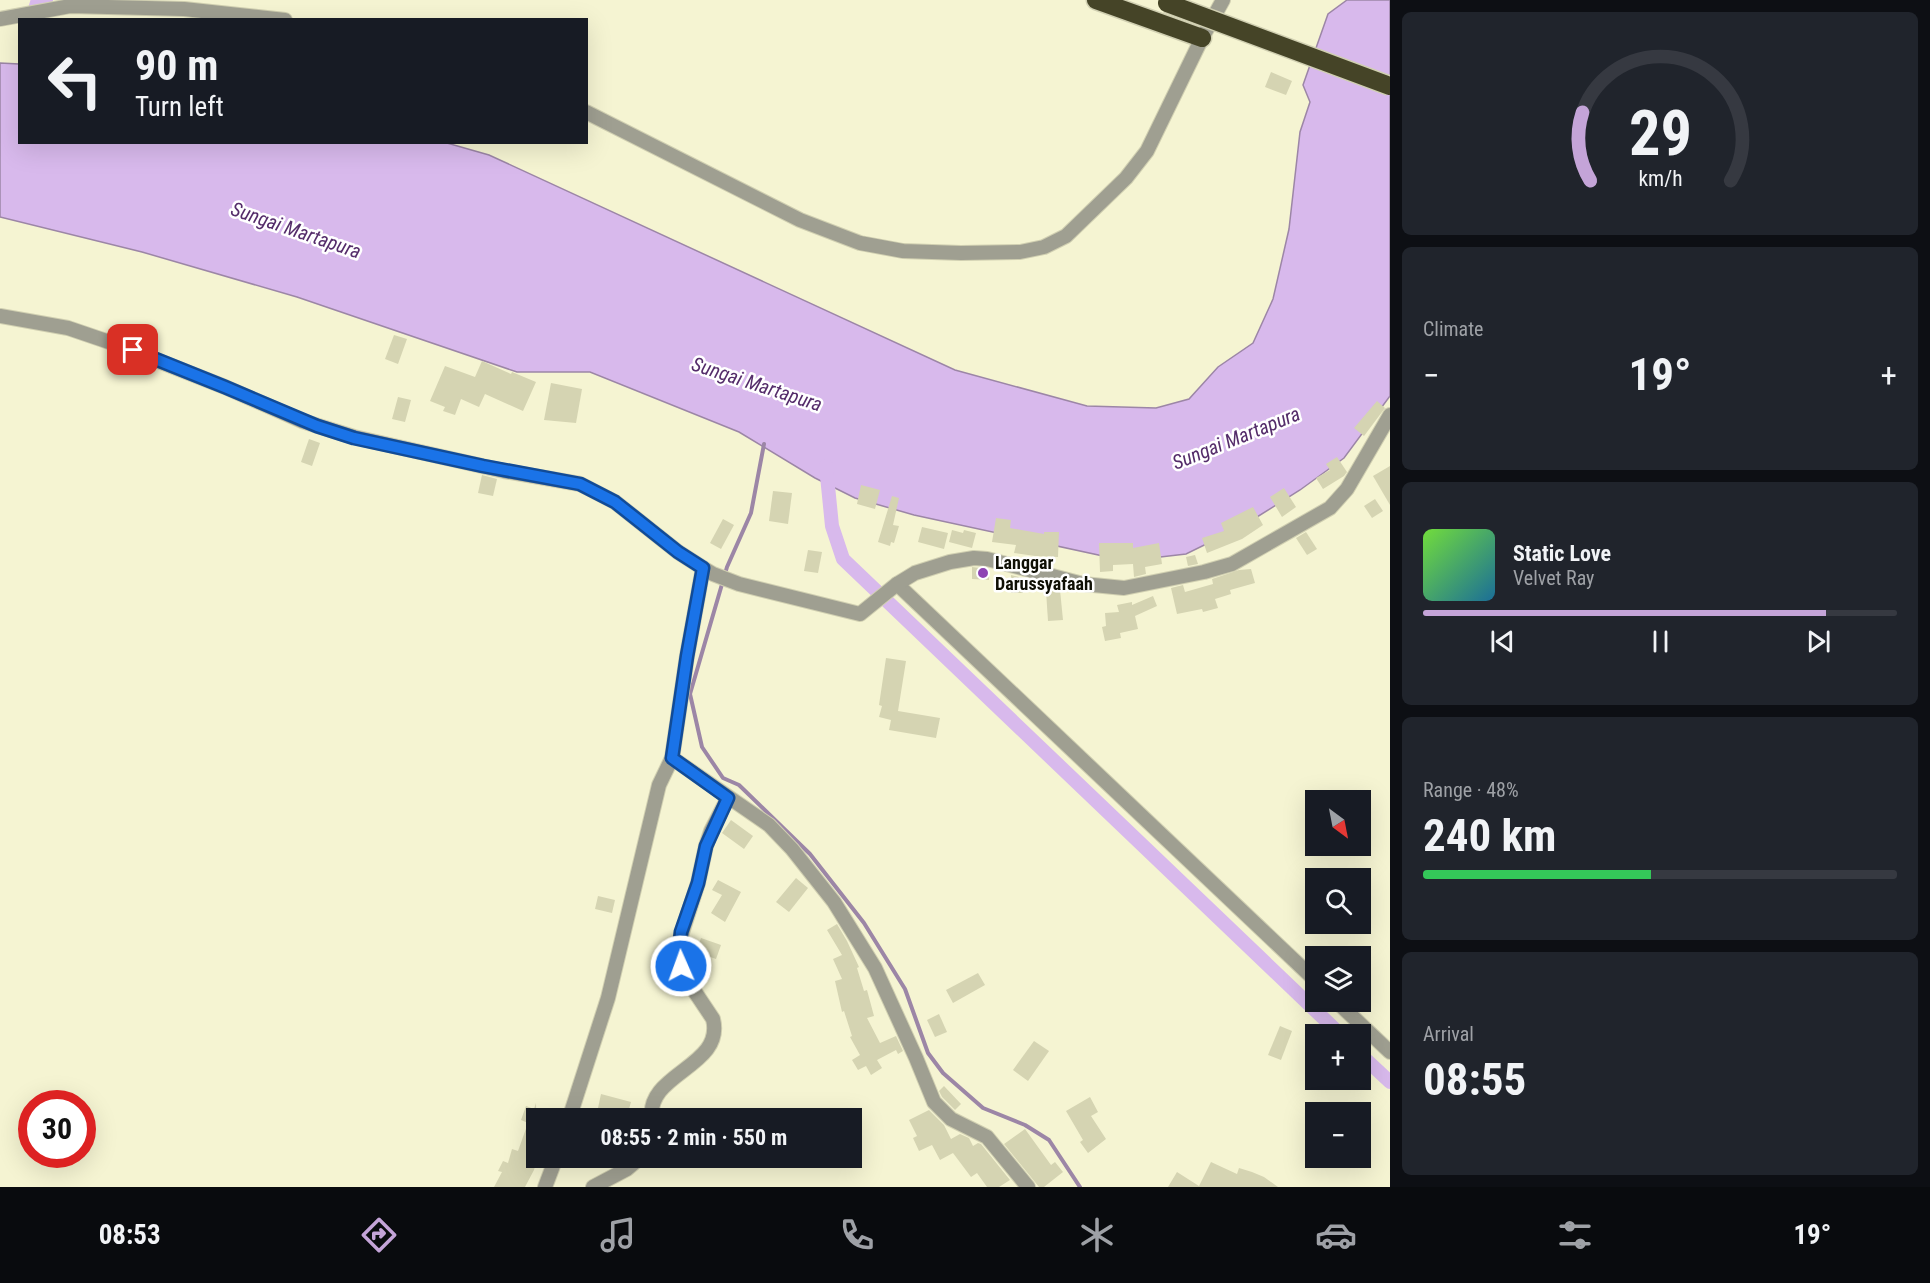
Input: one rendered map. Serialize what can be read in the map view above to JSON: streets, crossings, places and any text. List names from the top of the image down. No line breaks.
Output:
{"water":["Sungai Martapura"],"places":["Langgar Darussyafaah"],"north":"bottom right","page":{"turn":["90 m","Turn left"],"tile":["Climate",["Range · 48%","240 km"],["Arrival","08:55"]],"heat":["−","19°","+"],"song":["Static Love","Velvet Ray"],"map_buttons":["+","−"],"limit":"30","trip":"08:55 · 2 min · 550 m","tabs":["08:53","19°"],"gauge":["29","km/h"]}}
